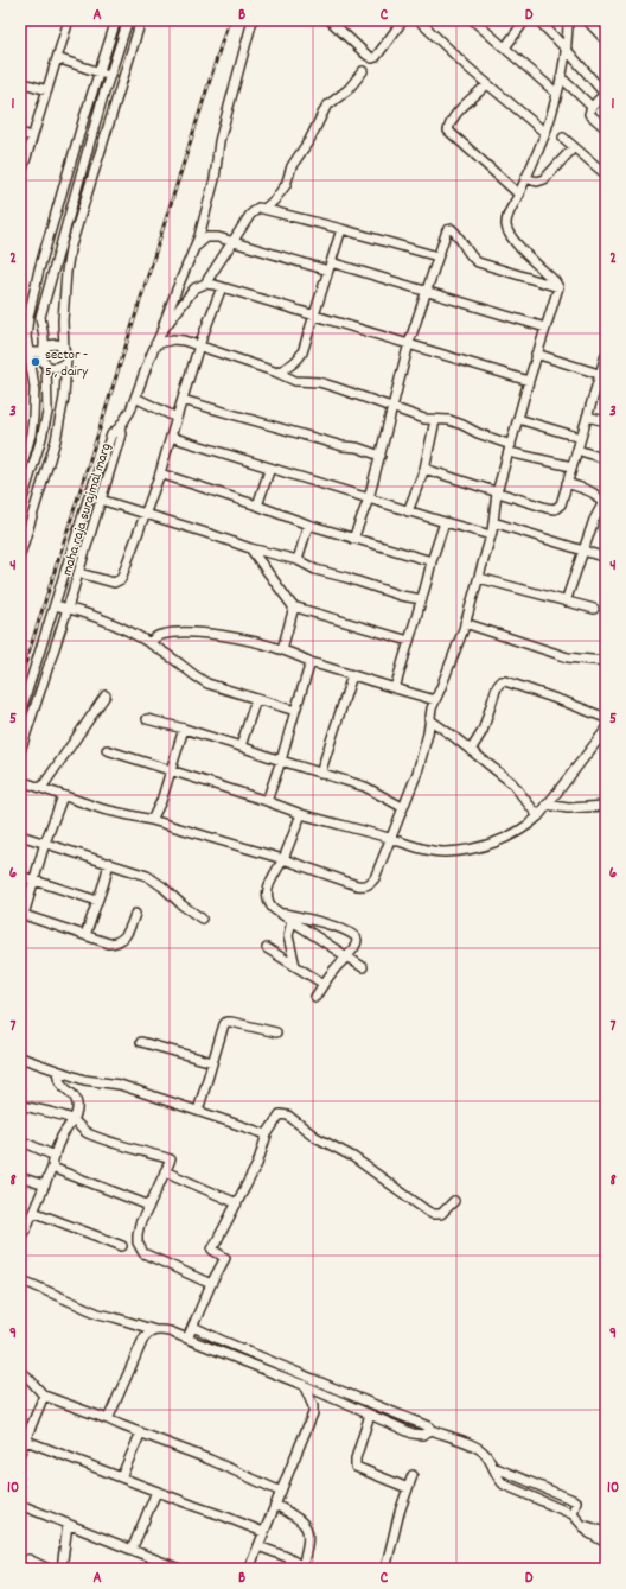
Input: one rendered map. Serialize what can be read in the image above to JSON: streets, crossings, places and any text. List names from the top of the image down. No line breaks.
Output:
{"streets":{"street":["maha raja surajmal marg"]},"places":["sector - 5 , dairy"],"grid":{"columns":["A","B","C","D"],"rows":["1","2","3","4","5","6","7","8","9","10"]}}
